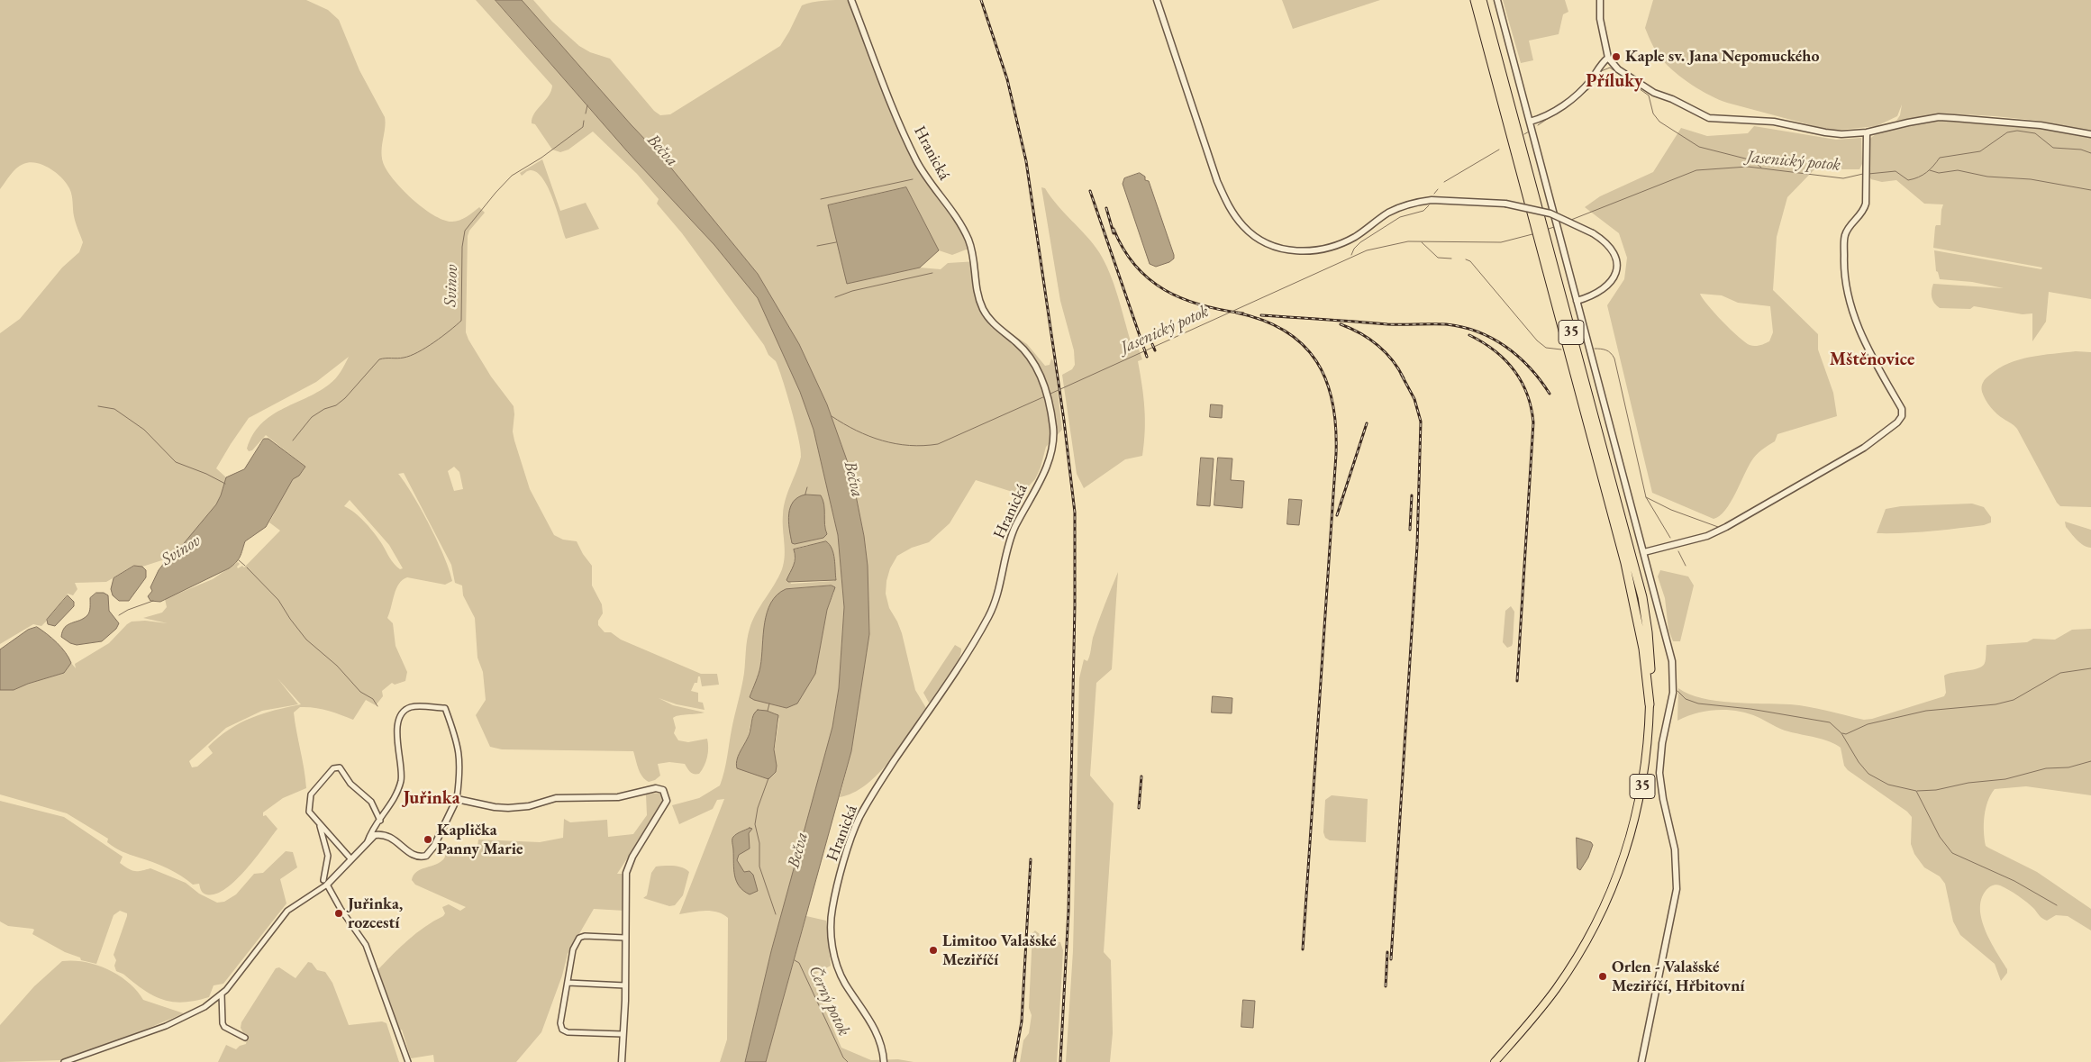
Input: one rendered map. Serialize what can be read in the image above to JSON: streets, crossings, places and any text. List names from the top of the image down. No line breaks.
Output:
{"streets":{"highway":["35"],"street":["Hranická"]},"districts":["Příluky","Mštěnovice","Juřinka"],"water":["Bečva","Jasenický potok","Svinov","Černý potok"],"places":["Kaple sv. Jana Nepomuckého","Kaplička Panny Marie","Juřinka, rozcestí","Limitoo Valašské Meziříčí","Orlen - Valašské Meziříčí, Hřbitovní"]}
